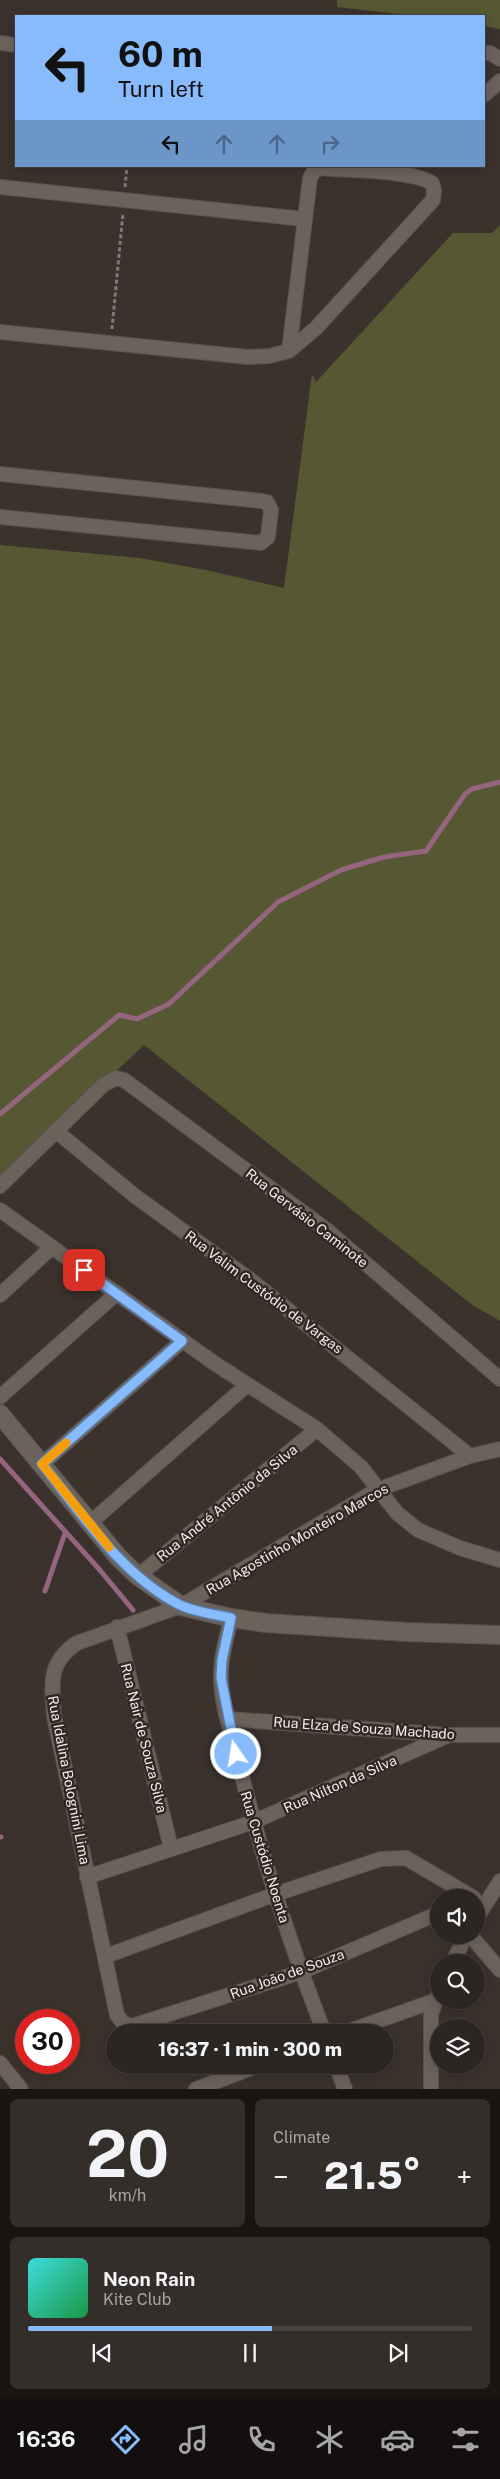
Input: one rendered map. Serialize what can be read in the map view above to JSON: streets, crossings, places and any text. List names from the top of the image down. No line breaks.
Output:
{"streets":{"street":["Rua Gervásio Caminote","Rua Valim Custódio de Vargas","Rua André Antônio da Silva","Rua Agostinho Monteiro Marcos","Rua Elza de Souza Machado","Rua Nair de Souza Silva","Rua Idalina Bolognini Lima","Rua Nilton da Silva","Rua Custódio Noenta","Rua João de Souza"]},"crossings":[["Rua Gervásio Caminote","Rua Valim Custódio de Vargas"],["Rua Valim Custódio de Vargas","Rua Agostinho Monteiro Marcos"],["Rua Agostinho Monteiro Marcos","Rua Idalina Bolognini Lima"],["Rua Elza de Souza Machado","Rua Nilton da Silva"],["Rua Elza de Souza Machado","Rua Custódio Noenta"],["Rua Nair de Souza Silva","Rua Idalina Bolognini Lima"],["Rua Nair de Souza Silva","Rua Nilton da Silva"],["Rua Idalina Bolognini Lima","Rua Nilton da Silva"],["Rua Nilton da Silva","Rua Custódio Noenta"],["Rua Custódio Noenta","Rua João de Souza"]],"page":{"turn":["60 m","Turn left"],"limit":"30","trip":"16:37 · 1 min · 300 m","tile":[["20","km/h"],"Climate"],"heat":["−","21.5°","+"],"song":["Neon Rain","Kite Club"],"tabs":"16:36"}}
